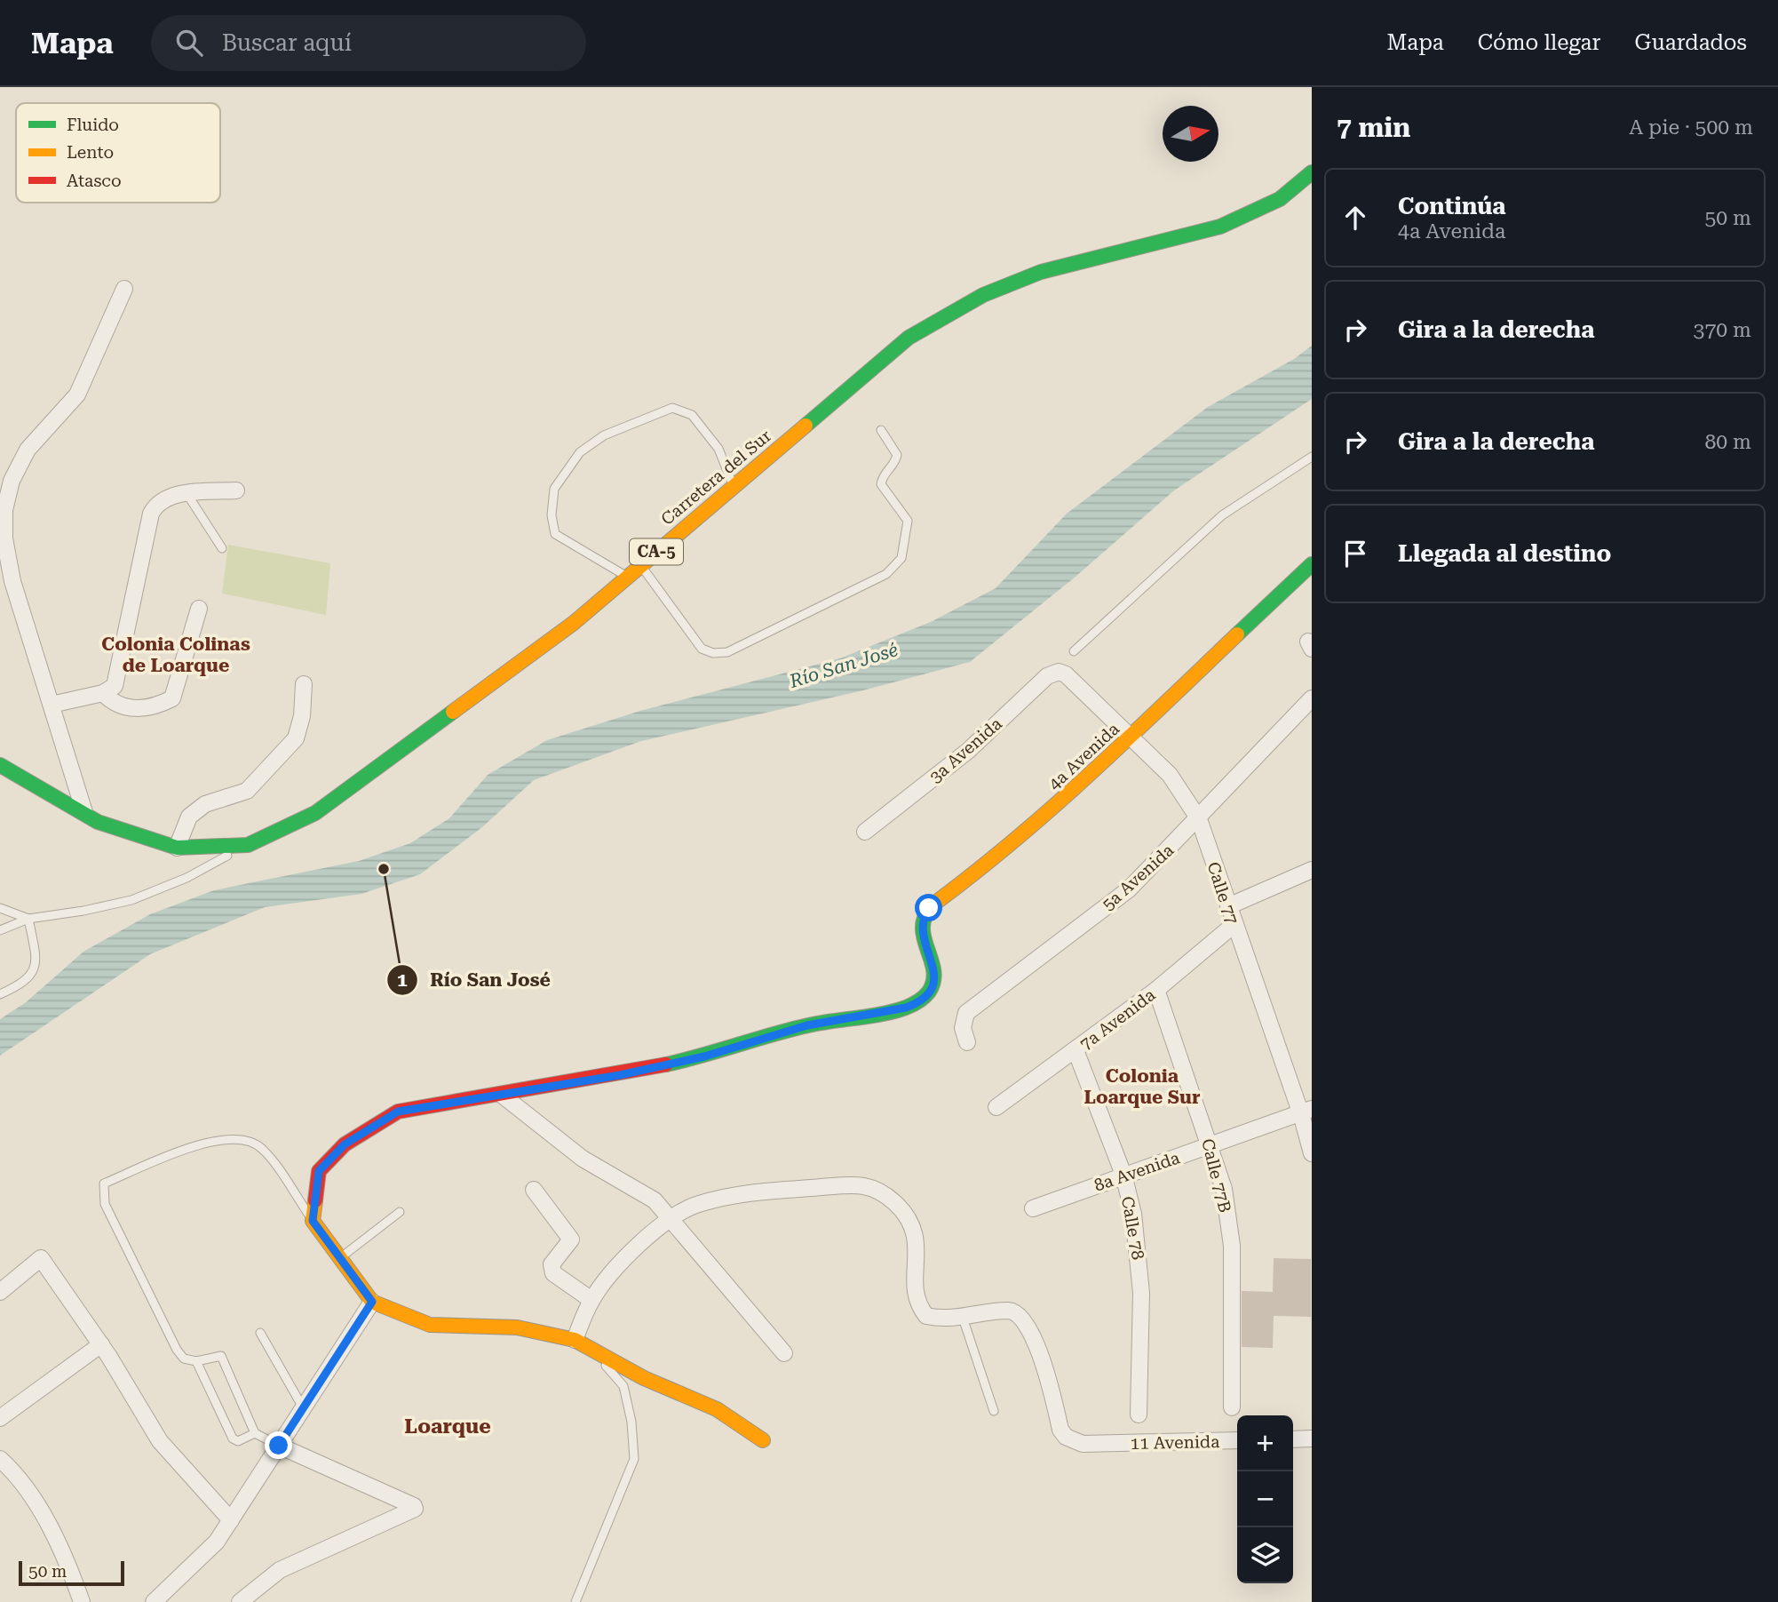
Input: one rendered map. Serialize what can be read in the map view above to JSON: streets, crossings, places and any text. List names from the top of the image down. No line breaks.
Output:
{"streets":{"main road":["Carretera del Sur","CA-5","4a Avenida"],"street":["3a Avenida","5a Avenida","Calle 77","7a Avenida","8a Avenida","Calle 77B","Calle 78","11 Avenida"]},"crossings":[["3a Avenida","Calle 77"],["4a Avenida","Calle 77"],["5a Avenida","Calle 77"],["Calle 77","7a Avenida"],["Calle 77","8a Avenida"],["7a Avenida","Calle 77B"],["7a Avenida","Calle 78"],["8a Avenida","Calle 77B"],["8a Avenida","Calle 78"]],"districts":["Colonia Colinas de Loarque","Colonia Loarque Sur","Loarque"],"water":["Río San José"],"places":["Río San José"],"legend":["Fluido","Lento","Atasco"],"scale_bar":"50 m","north":"right","page":{"header":"Mapa","search":"Buscar aquí","nav":["Mapa","Cómo llegar","Guardados"],"heading":["7 min","A pie · 500 m"],"list":[["Continúa","4a Avenida","50 m"],["Gira a la derecha","370 m"],["Gira a la derecha","80 m"],"Llegada al destino"],"map_buttons":["+","−"],"scale":"50 m"}}
